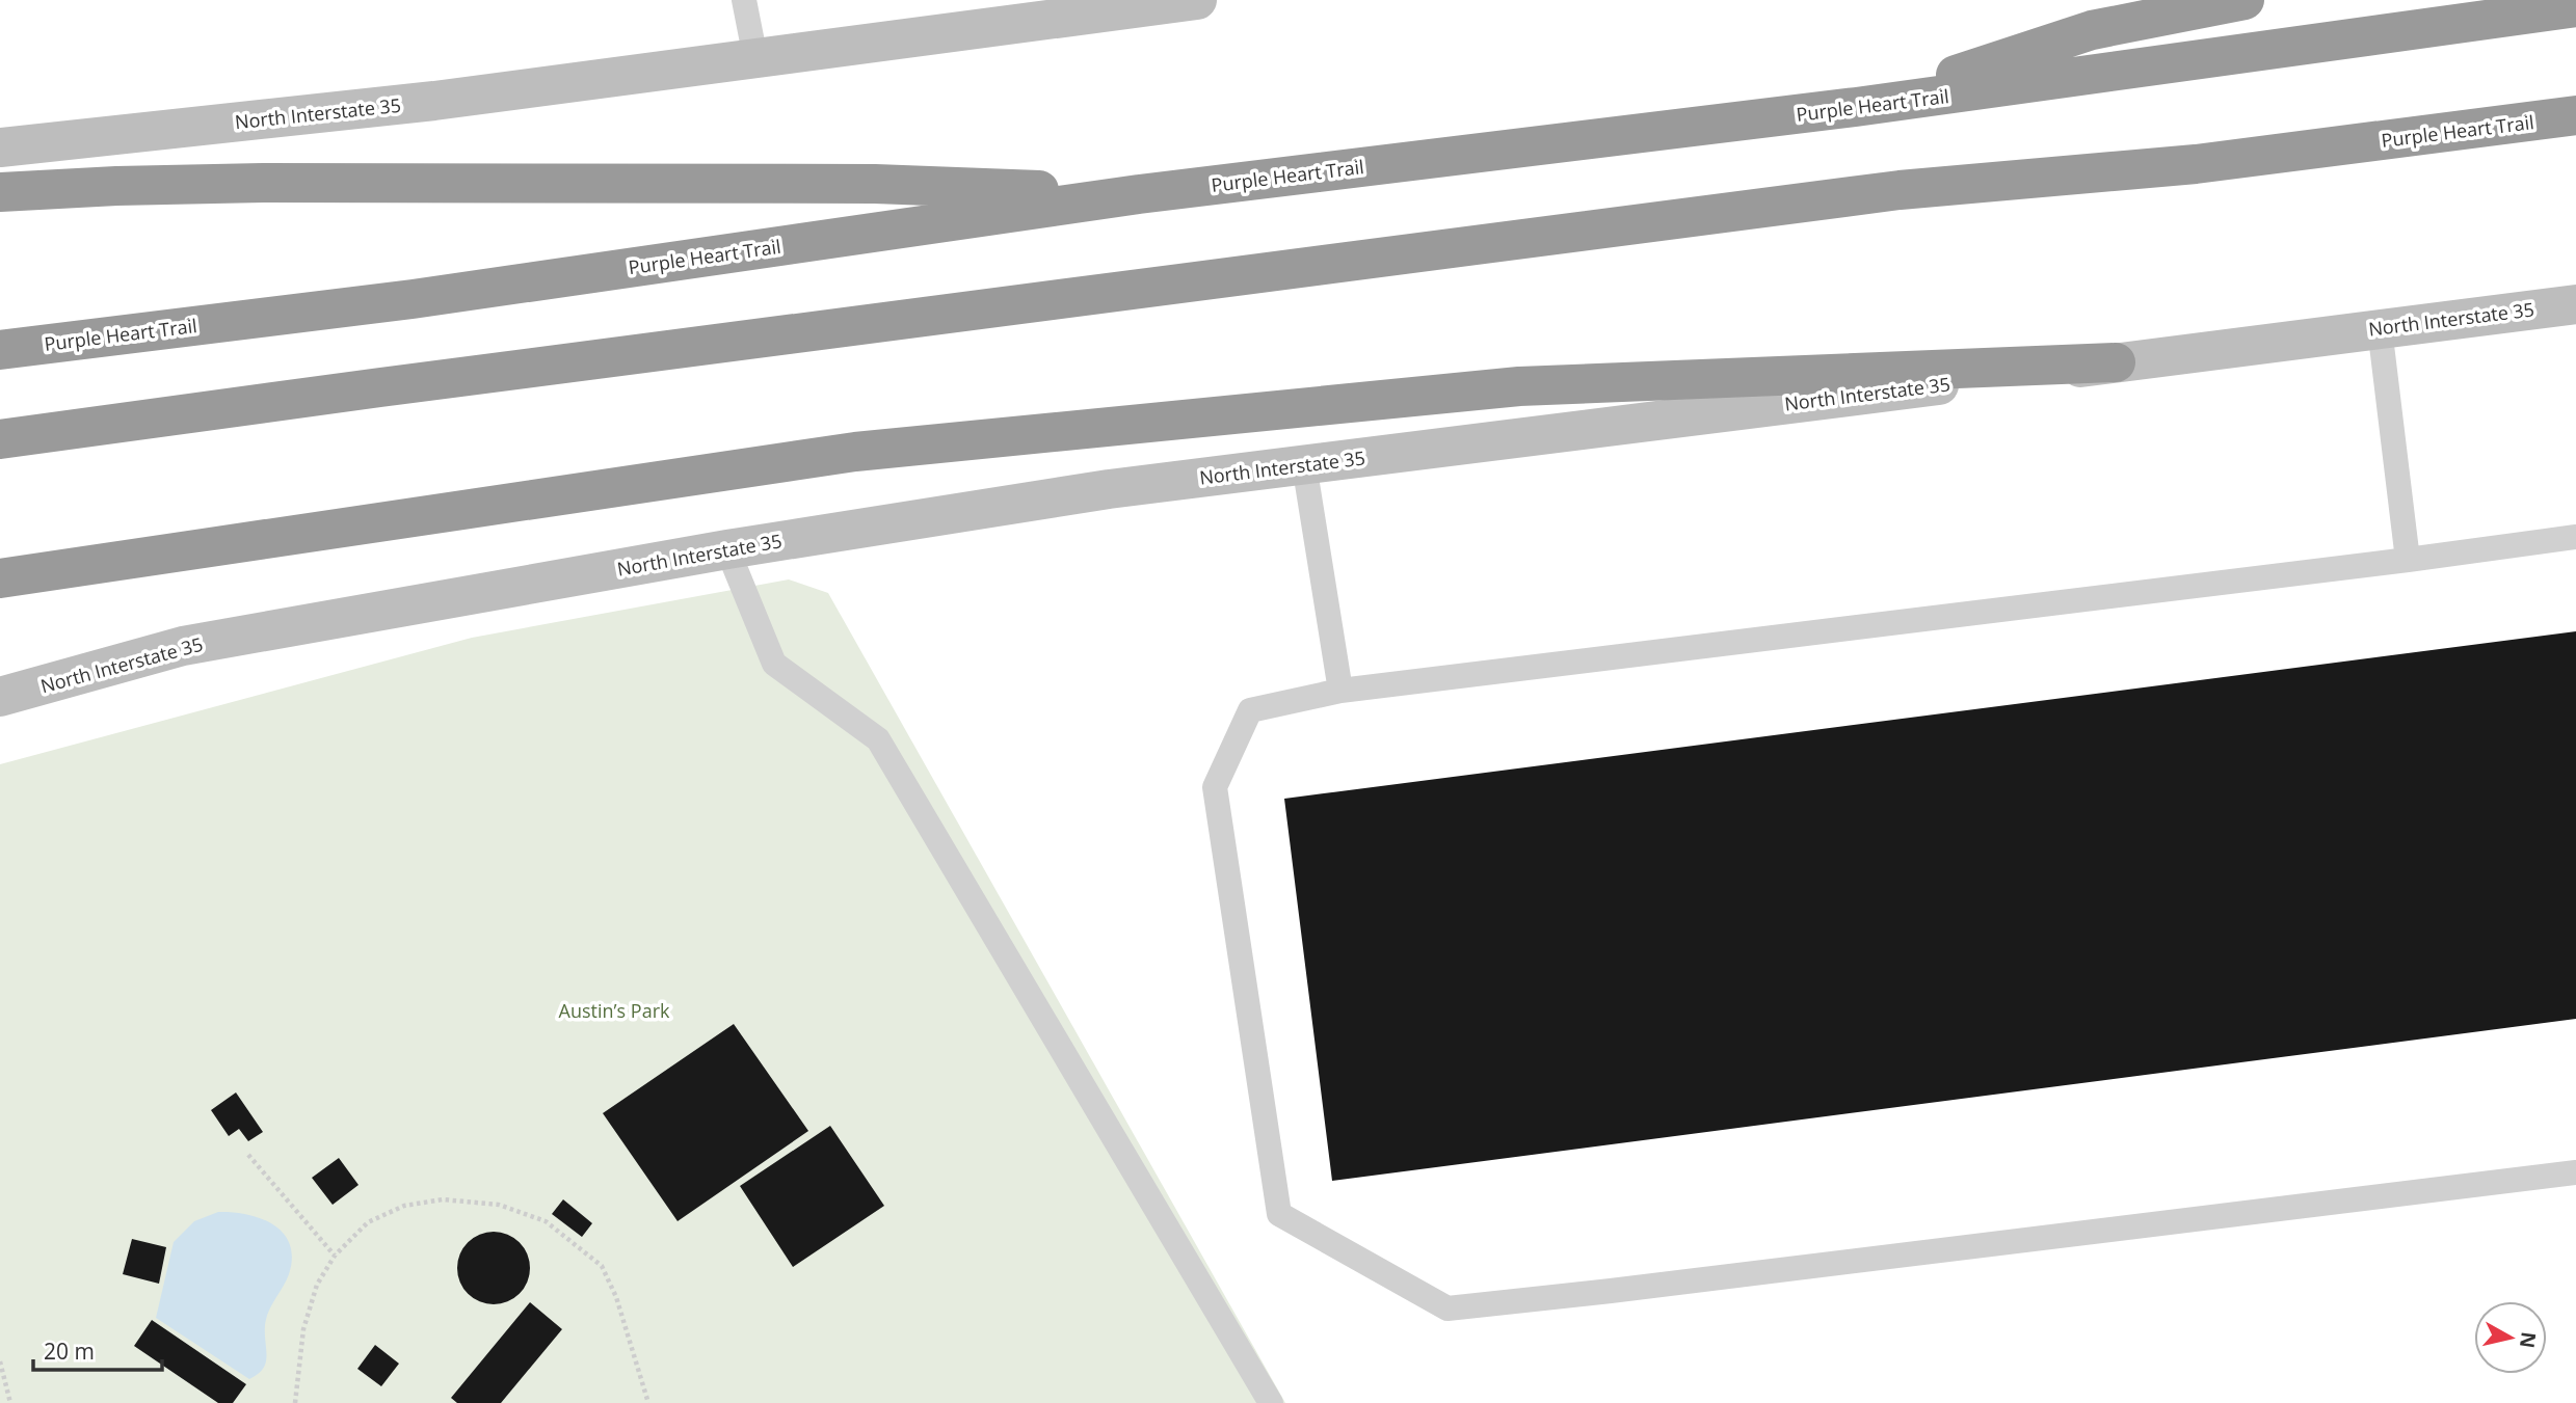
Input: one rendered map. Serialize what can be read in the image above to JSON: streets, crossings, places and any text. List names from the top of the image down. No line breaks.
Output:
{"streets":{"highway":["Purple Heart Trail"],"main road":["North Interstate 35"]},"parks":["Austin’s Park"],"scale_bar":"20 m","north":"right"}
